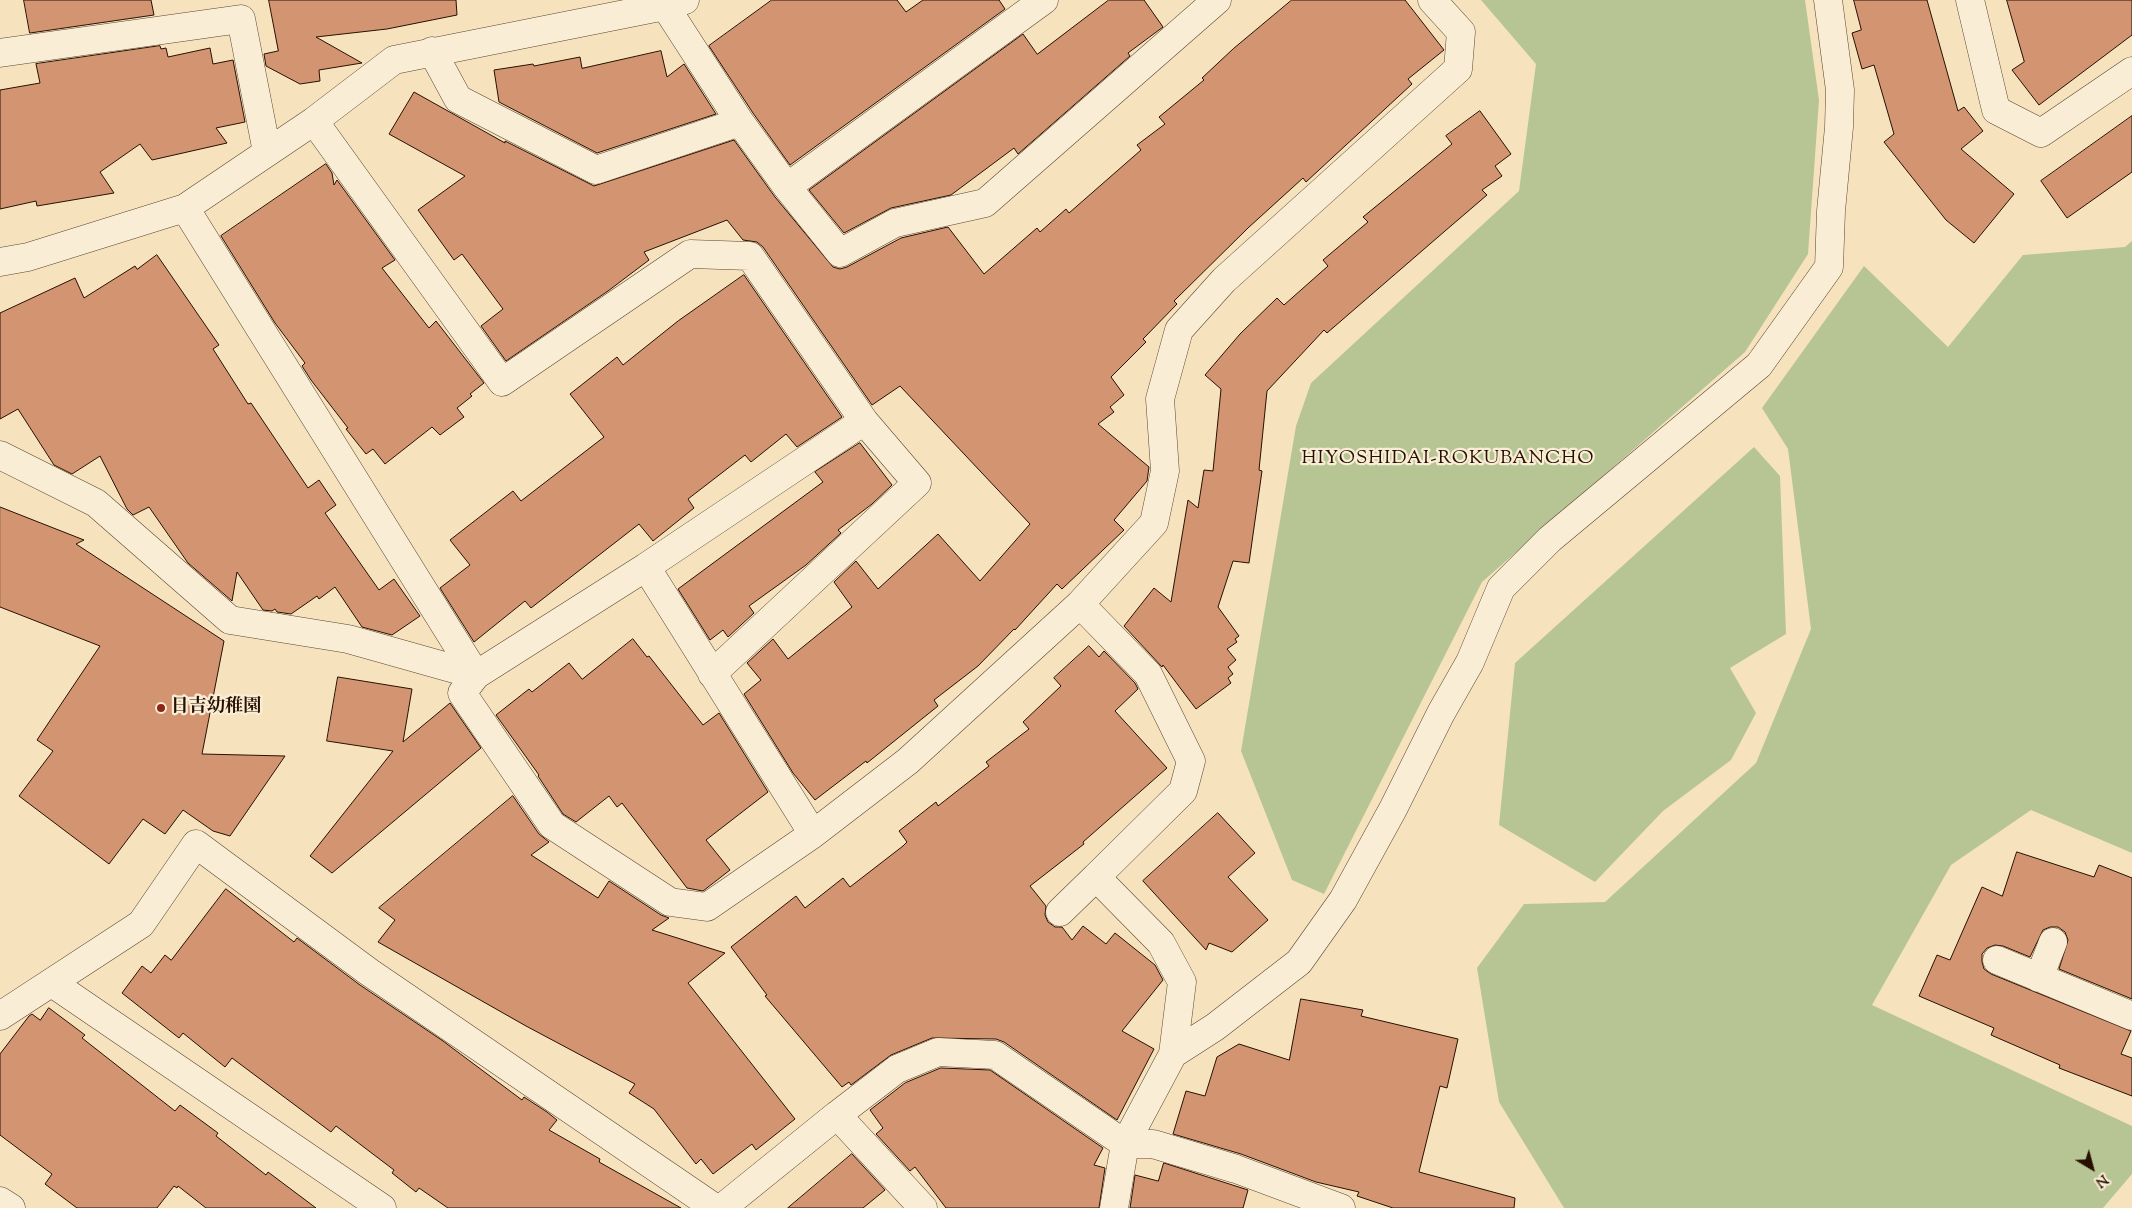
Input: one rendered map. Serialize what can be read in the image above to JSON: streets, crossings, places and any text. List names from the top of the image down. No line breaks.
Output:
{"districts":["HIYOSHIDAI-ROKUBANCHO"],"places":["日吉幼稚園"],"north":"bottom right"}
